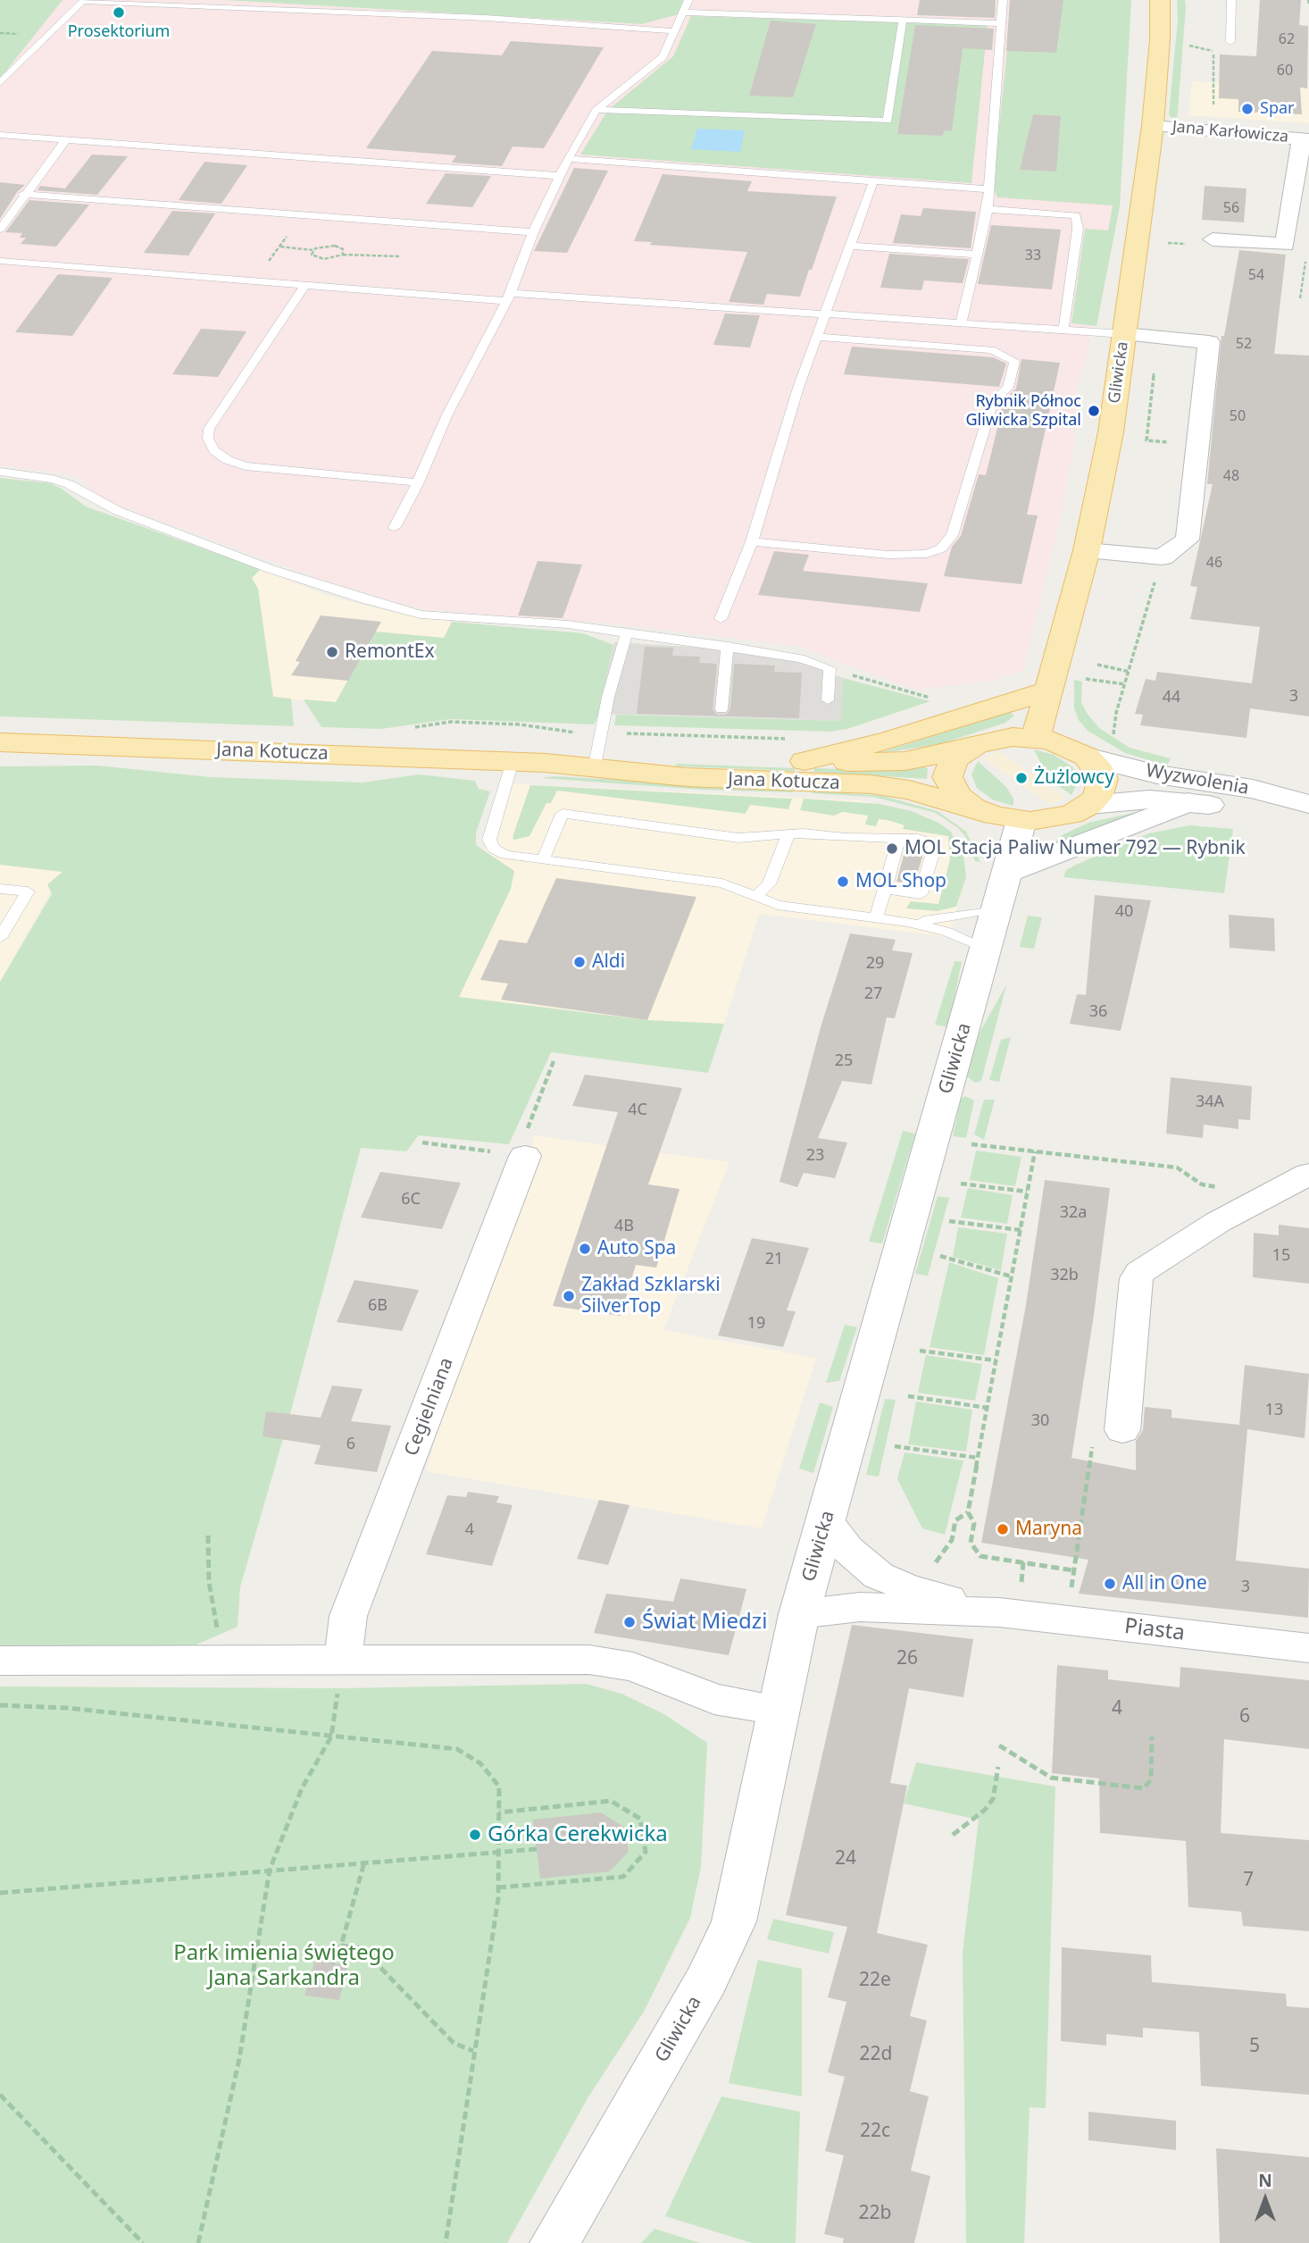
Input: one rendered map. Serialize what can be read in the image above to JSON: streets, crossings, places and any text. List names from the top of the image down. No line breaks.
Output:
{"streets":{"main road":["Gliwicka","Jana Kotucza"],"street":["Jana Karłowicza","Wyzwolenia","Cegielniana","Piasta"]},"crossings":[["Jana Karłowicza","Gliwicka"],["Gliwicka","Jana Kotucza"],["Gliwicka","Piasta"],["Jana Kotucza","Wyzwolenia"]],"parks":["Park imienia świętego Jana Sarkandra"],"places":["Prosektorium","Spar","Rybnik Północ Gliwicka Szpital","RemontEx","Żużlowcy","MOL Stacja Paliw Numer 792 — Rybnik","MOL Shop","Aldi","Auto Spa","Zakład Szklarski SilverTop","Maryna","All in One","Świat Miedzi","Górka Cerekwicka"],"house_numbers":["62","60","56","33","54","52","50","48","46","3","44","40","29","27","36","25","34A","4C","23","6C","32a","4B","15","21","32b","6B","19","13","30","6","4","3","26","4","6","24","7","22e","5","22d","22c","22b"],"north":"top"}
